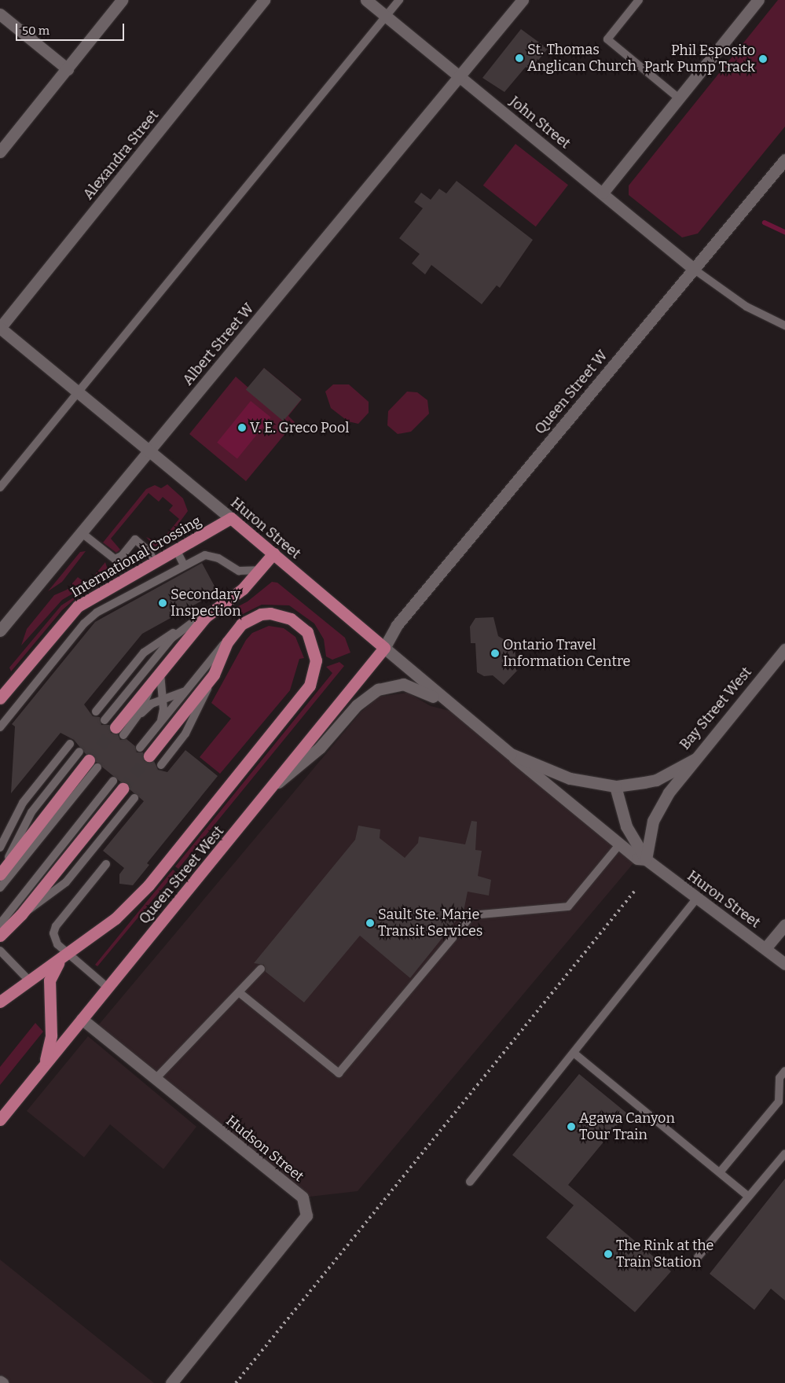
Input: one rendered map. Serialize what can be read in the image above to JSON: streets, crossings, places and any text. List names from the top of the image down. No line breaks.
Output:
{"streets":{"highway":["Huron Street","International Crossing","Queen Street West"],"street":["John Street","Alexandra Street","Albert Street W","Queen Street W","Bay Street West","Hudson Street"]},"crossings":[["John Street","Albert Street W"],["John Street","Queen Street W"],["Alexandra Street","Huron Street"],["Albert Street W","Huron Street"],["Queen Street W","Huron Street"],["Queen Street W","Queen Street West"],["Huron Street","International Crossing"],["Huron Street","Bay Street West"],["Huron Street","Queen Street West"],["Queen Street West","Hudson Street"]],"places":["St. Thomas Anglican Church","Phil Esposito Park Pump Track","V. E. Greco Pool","Secondary Inspection","Ontario Travel Information Centre","Sault Ste. Marie Transit Services","Agawa Canyon Tour Train","The Rink at the Train Station"],"scale_bar":"50 m"}
